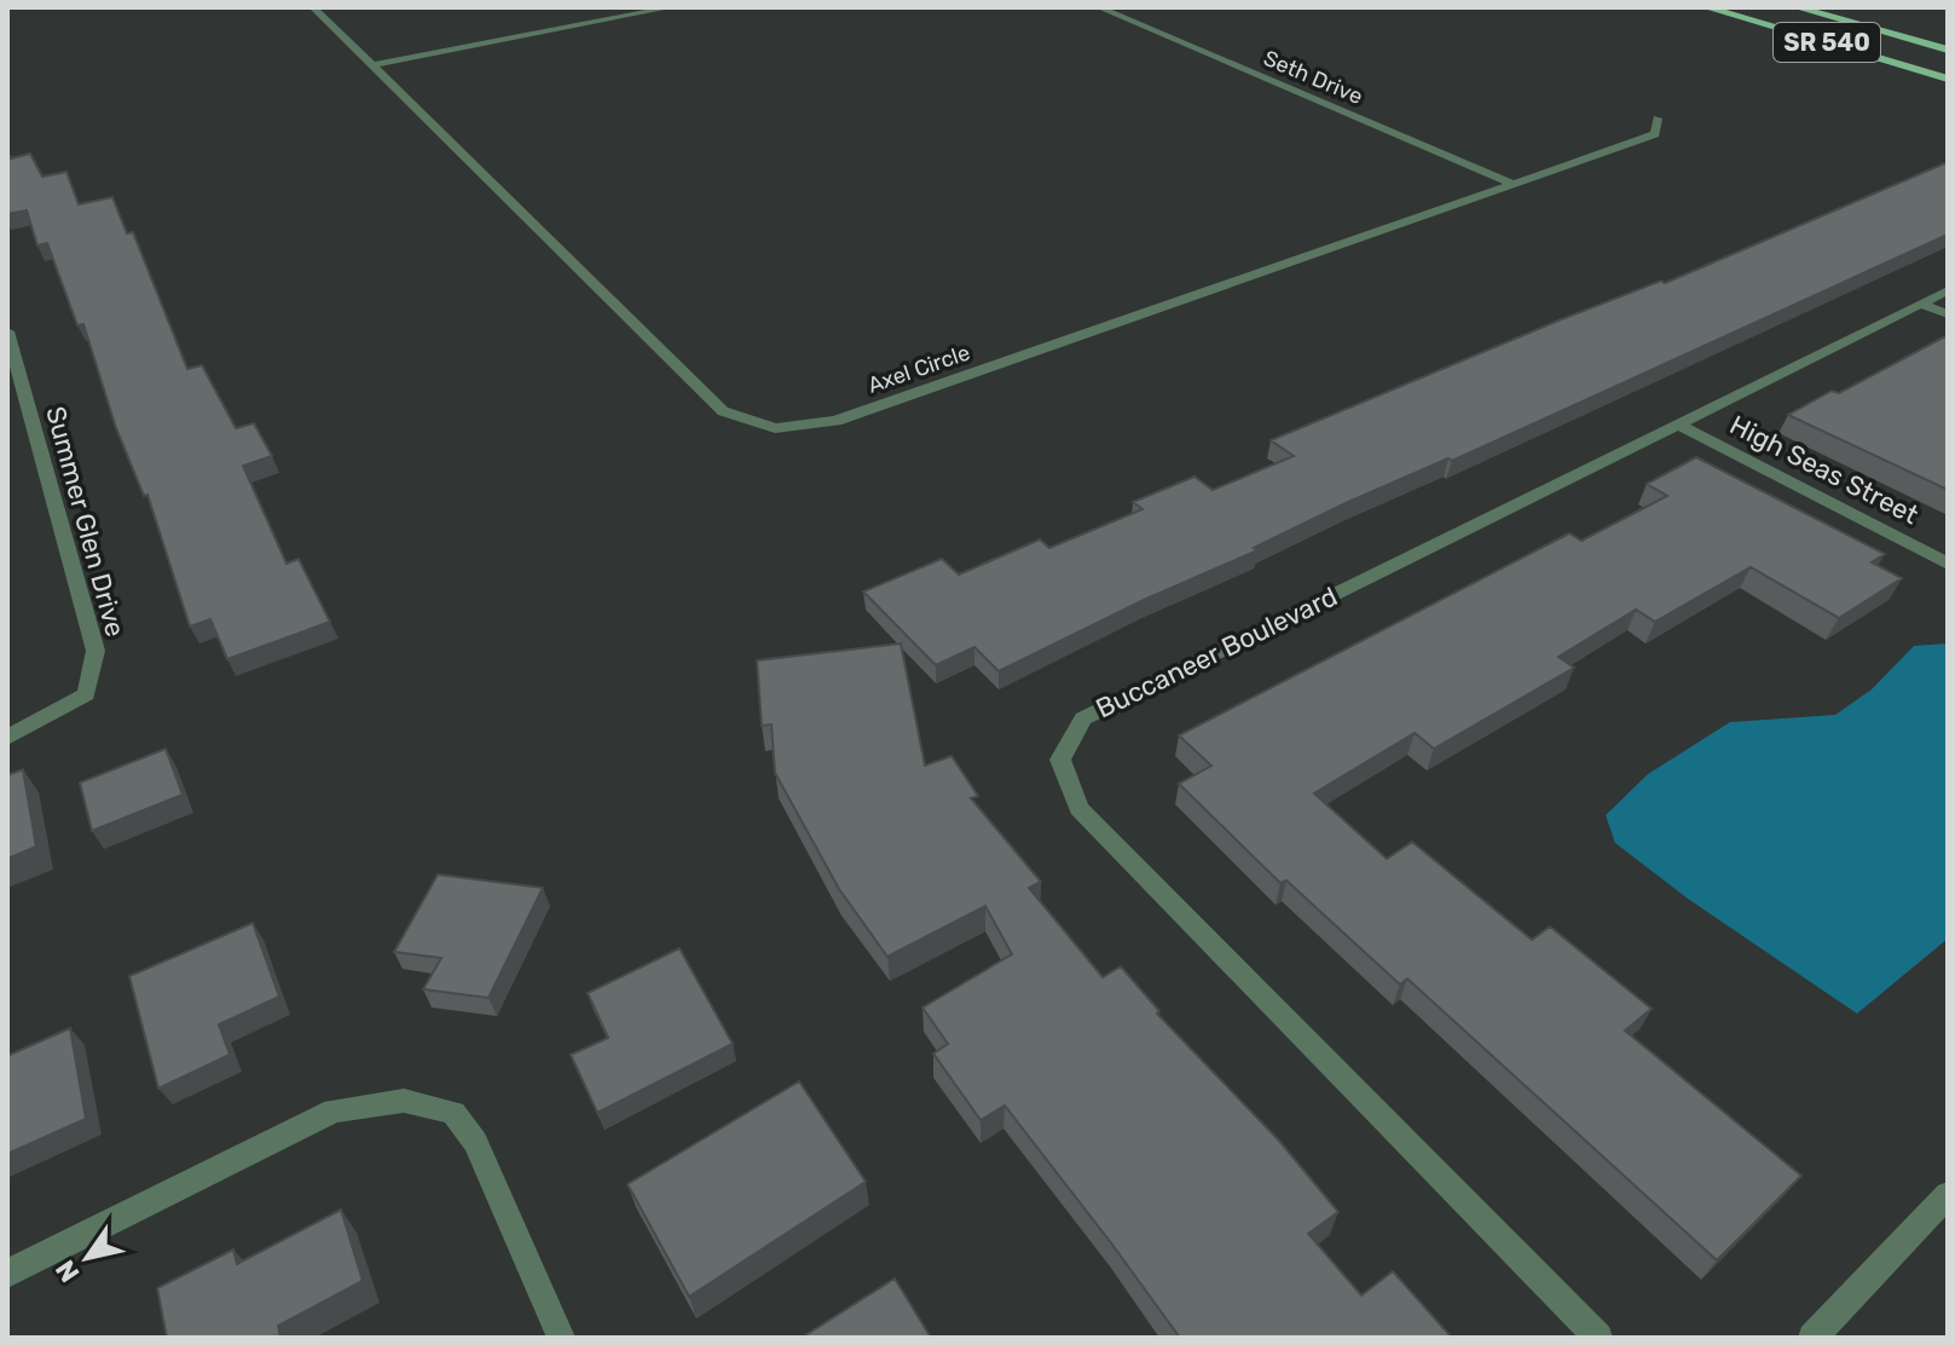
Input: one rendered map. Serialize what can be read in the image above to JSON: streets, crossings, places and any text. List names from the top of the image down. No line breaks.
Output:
{"streets":{"main road":["SR 540"],"street":["Seth Drive","Axel Circle","High Seas Street","Summer Glen Drive","Buccaneer Boulevard"]},"crossings":[["Seth Drive","Axel Circle"],["High Seas Street","Buccaneer Boulevard"]],"north":"bottom left"}
